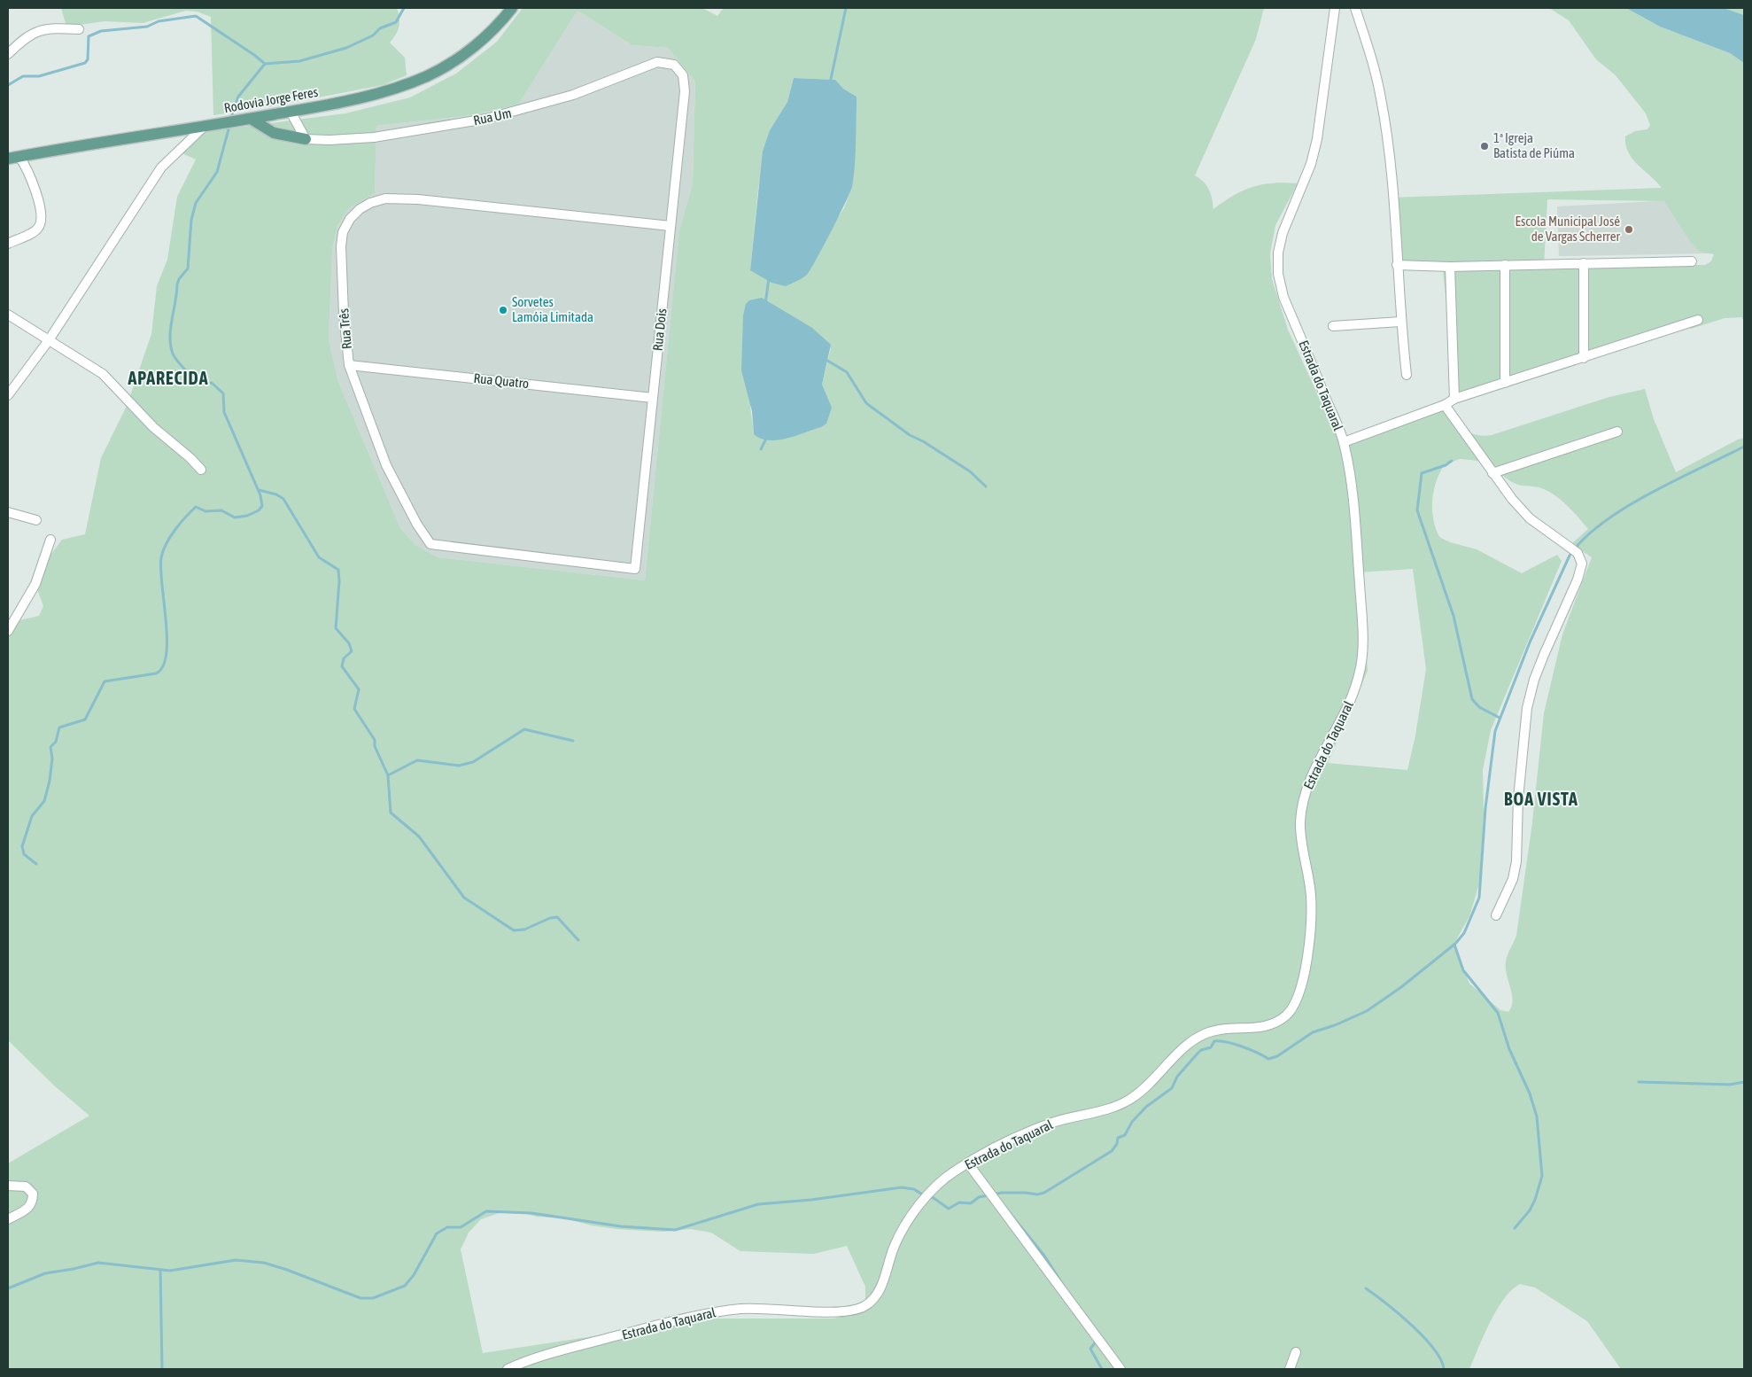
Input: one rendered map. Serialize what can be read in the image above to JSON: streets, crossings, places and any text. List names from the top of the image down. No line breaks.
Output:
{"streets":{"main road":["Rodovia Jorge Feres"],"street":["Rua Um","Rua Três","Rua Dois","Rua Quatro","Estrada do Taquaral"]},"crossings":[["Rua Um","Rua Dois"],["Rua Três","Rua Dois"],["Rua Três","Rua Quatro"],["Rua Dois","Rua Quatro"]],"districts":["APARECIDA","BOA VISTA"],"places":["1ª Igreja Batista de Piúma","Escola Municipal José de Vargas Scherrer","Sorvetes Lamóia Limitada"]}
